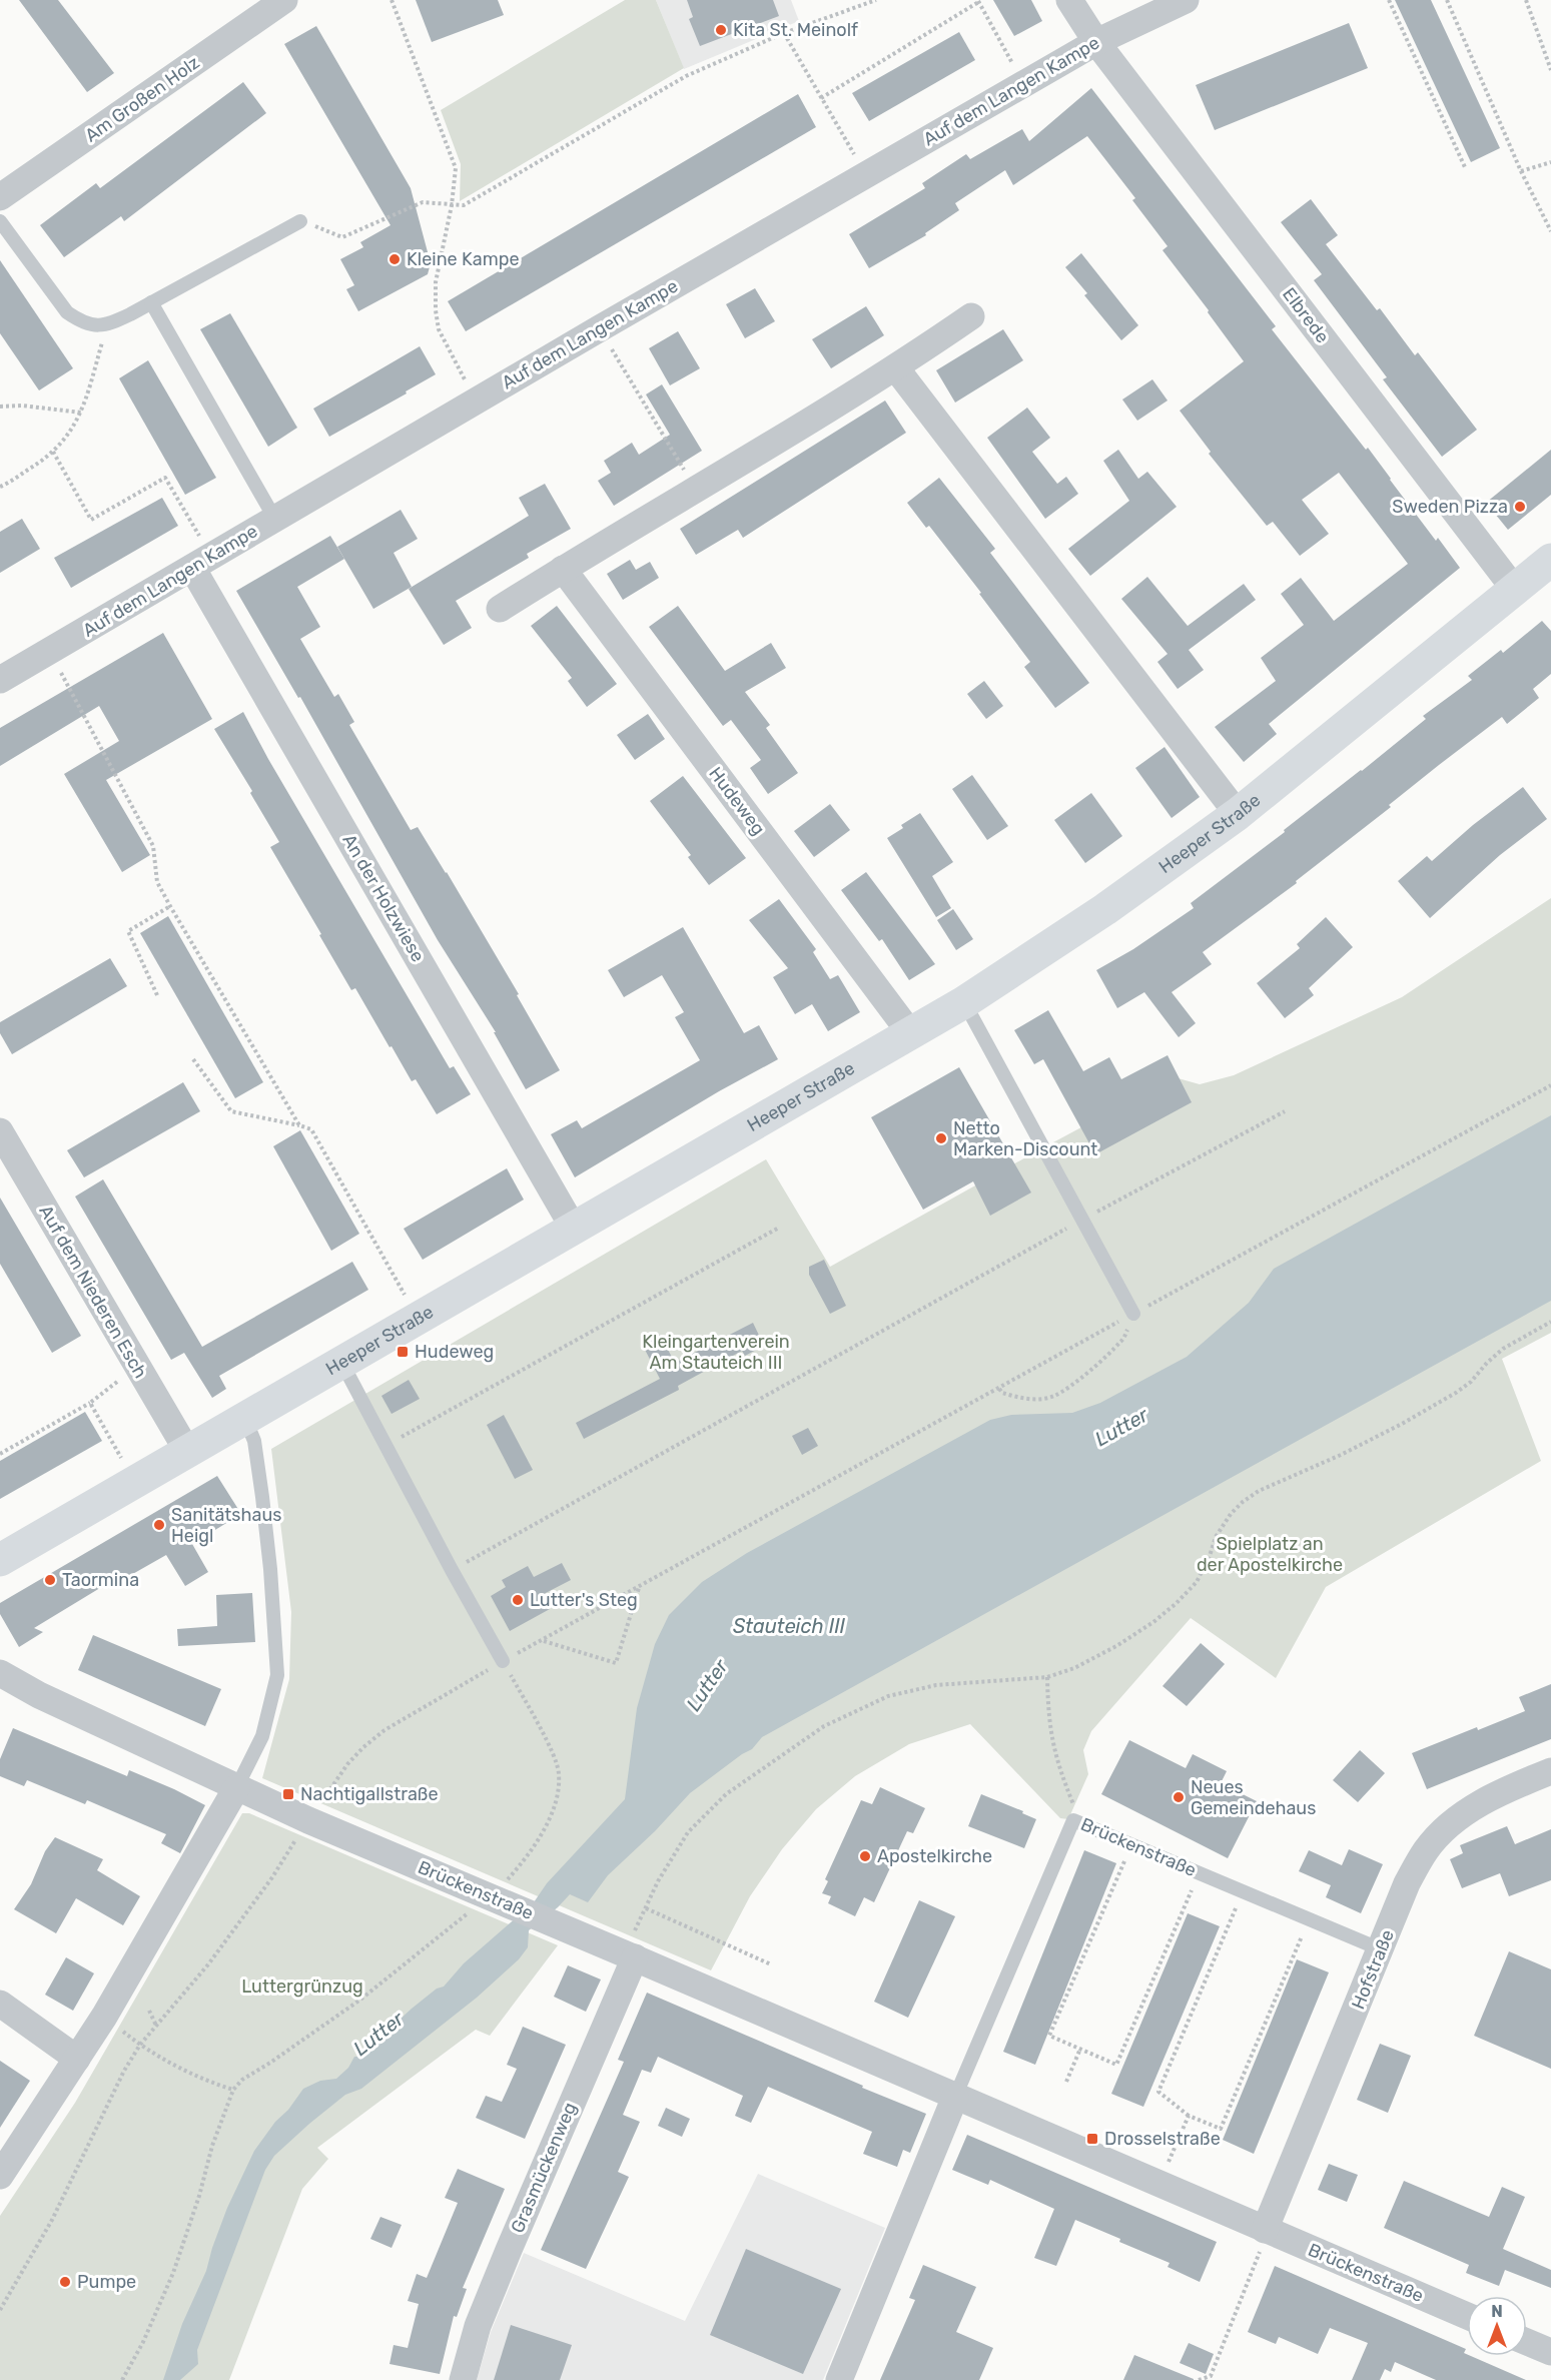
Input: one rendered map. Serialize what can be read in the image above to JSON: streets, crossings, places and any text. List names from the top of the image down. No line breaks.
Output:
{"streets":{"main road":["Heeper Straße"],"street":["Auf dem Langen Kampe","Am Großen Holz","Elbrede","Hudeweg","An der Holzwiese","Auf dem Niederen Esch","Brückenstraße","Hofstraße","Grasmückenweg"]},"crossings":[["Auf dem Langen Kampe","Elbrede"],["Auf dem Langen Kampe","An der Holzwiese"],["Elbrede","Heeper Straße"],["Hudeweg","Heeper Straße"],["Heeper Straße","An der Holzwiese"],["Heeper Straße","Auf dem Niederen Esch"],["Brückenstraße","Hofstraße"],["Brückenstraße","Grasmückenweg"]],"water":["Lutter","Stauteich III"],"parks":["Kleingartenverein Am Stauteich III","Spielplatz an der Apostelkirche","Luttergrünzug"],"places":{"other":["Kita St. Meinolf","Kleine Kampe","Sweden Pizza","Netto Marken-Discount","Sanitätshaus Heigl","Taormina","Lutter's Steg","Neues Gemeindehaus","Apostelkirche","Pumpe"],"transit":["Hudeweg","Nachtigallstraße","Drosselstraße"]},"north":"top"}
